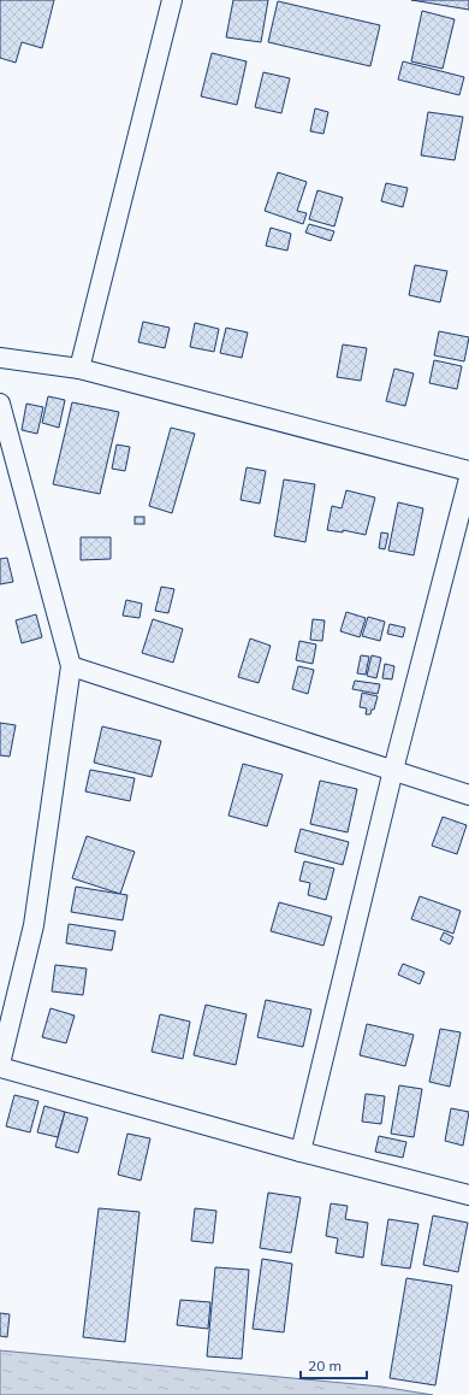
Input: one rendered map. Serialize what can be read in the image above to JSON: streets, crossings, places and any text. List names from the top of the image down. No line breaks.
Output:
{"scale_bar":"20 m"}
